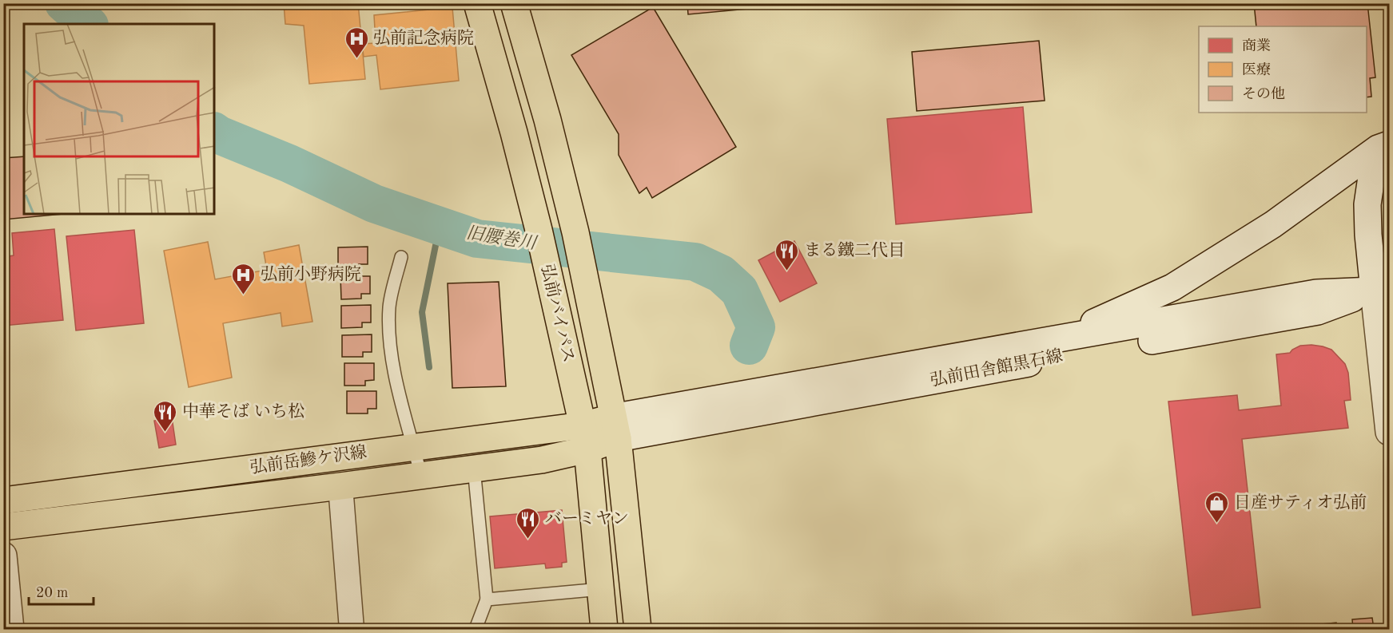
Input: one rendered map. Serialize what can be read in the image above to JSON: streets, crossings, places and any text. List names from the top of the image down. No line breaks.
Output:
{"streets":{"main road":["弘前バイパス","弘前田舎館黒石線","弘前岳鰺ケ沢線"]},"crossings":[["弘前バイパス","弘前田舎館黒石線"],["弘前バイパス","弘前岳鰺ケ沢線"],["弘前田舎館黒石線","弘前岳鰺ケ沢線"]],"water":["旧腰巻川"],"places":{"hospital":["弘前記念病院","弘前小野病院"],"restaurant":["まる鐵二代目","中華そば いち松","バーミヤン"],"shop":["日産サティオ弘前"]},"legend":["商業","医療","その他"],"scale_bar":"20 m"}
